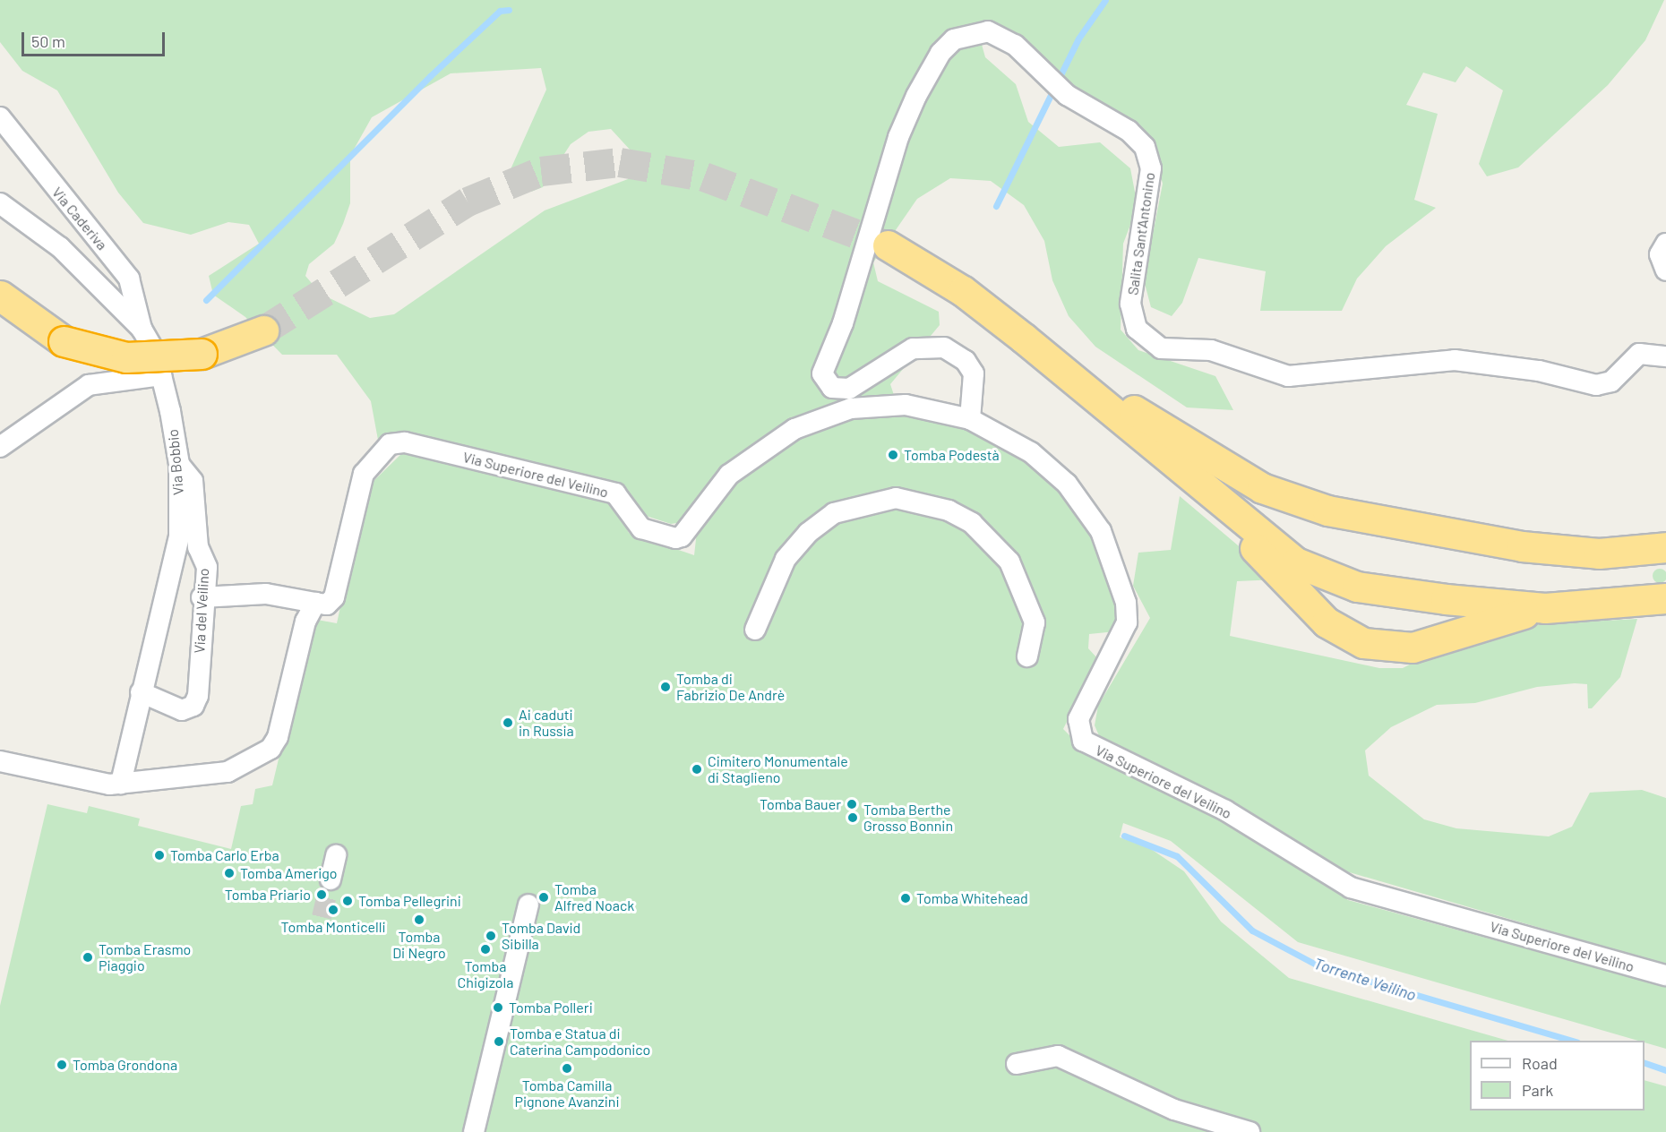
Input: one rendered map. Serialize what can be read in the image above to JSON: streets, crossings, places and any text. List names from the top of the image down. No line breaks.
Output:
{"streets":{"street":["Via Caderiva","Salita Sant'Antonino","Via Bobbio","Via Superiore del Veilino","Via del Veilino"]},"crossings":[["Via Caderiva","Via Bobbio"],["Salita Sant'Antonino","Via Superiore del Veilino"],["Via Bobbio","Via del Veilino"]],"water":["Torrente Veilino"],"places":["Tomba Podestà","Tomba di Fabrizio De Andrè","Ai caduti in Russia","Cimitero Monumentale di Staglieno","Tomba Bauer","Tomba Berthe Grosso Bonnin","Tomba Carlo Erba","Tomba Amerigo","Tomba Priario","Tomba Alfred Noack","Tomba Whitehead","Tomba Pellegrini","Tomba Monticelli","Tomba Di Negro","Tomba David Sibilla","Tomba Chigizola","Tomba Erasmo Piaggio","Tomba Polleri","Tomba e Statua di Caterina Campodonico","Tomba Grondona","Tomba Camilla Pignone Avanzini"],"legend":["Road","Park"],"scale_bar":"50 m"}
